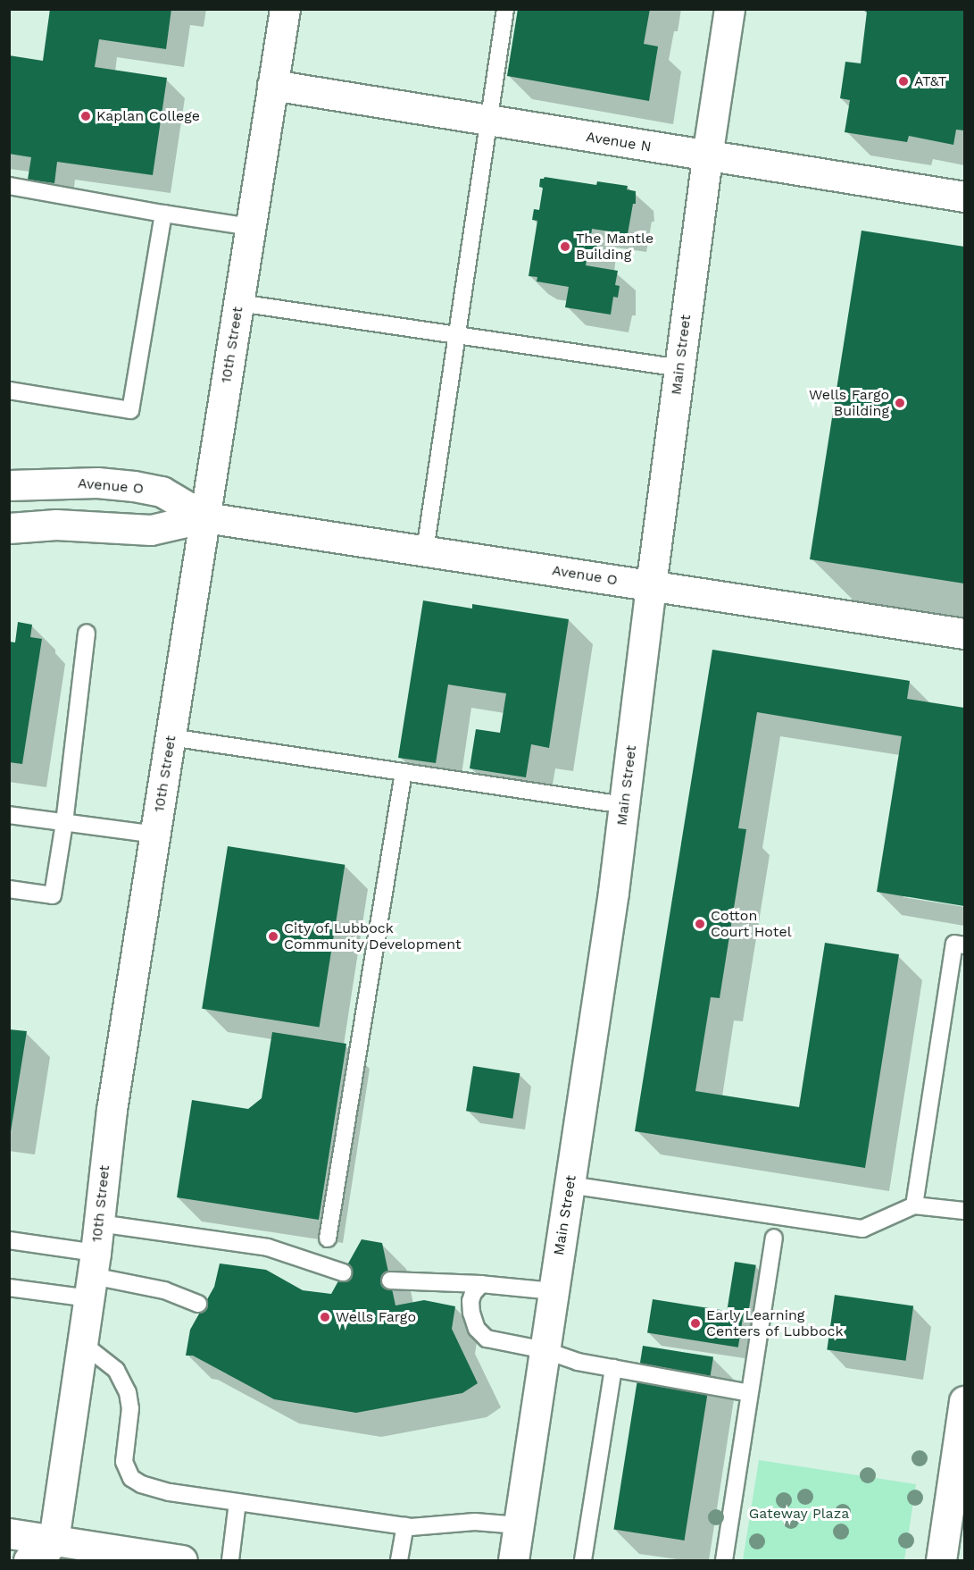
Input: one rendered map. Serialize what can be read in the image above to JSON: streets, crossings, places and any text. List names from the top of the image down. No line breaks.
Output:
{"streets":{"main road":["Avenue N","10th Street","Main Street","Avenue O"]},"crossings":[["Avenue N","10th Street"],["Avenue N","Main Street"],["10th Street","Avenue O"],["Main Street","Avenue O"]],"parks":["Gateway Plaza"],"places":["AT&T","Kaplan College","The Mantle Building","Wells Fargo Building","Cotton Court Hotel","City of Lubbock Community Development","Wells Fargo","Early Learning Centers of Lubbock"]}
